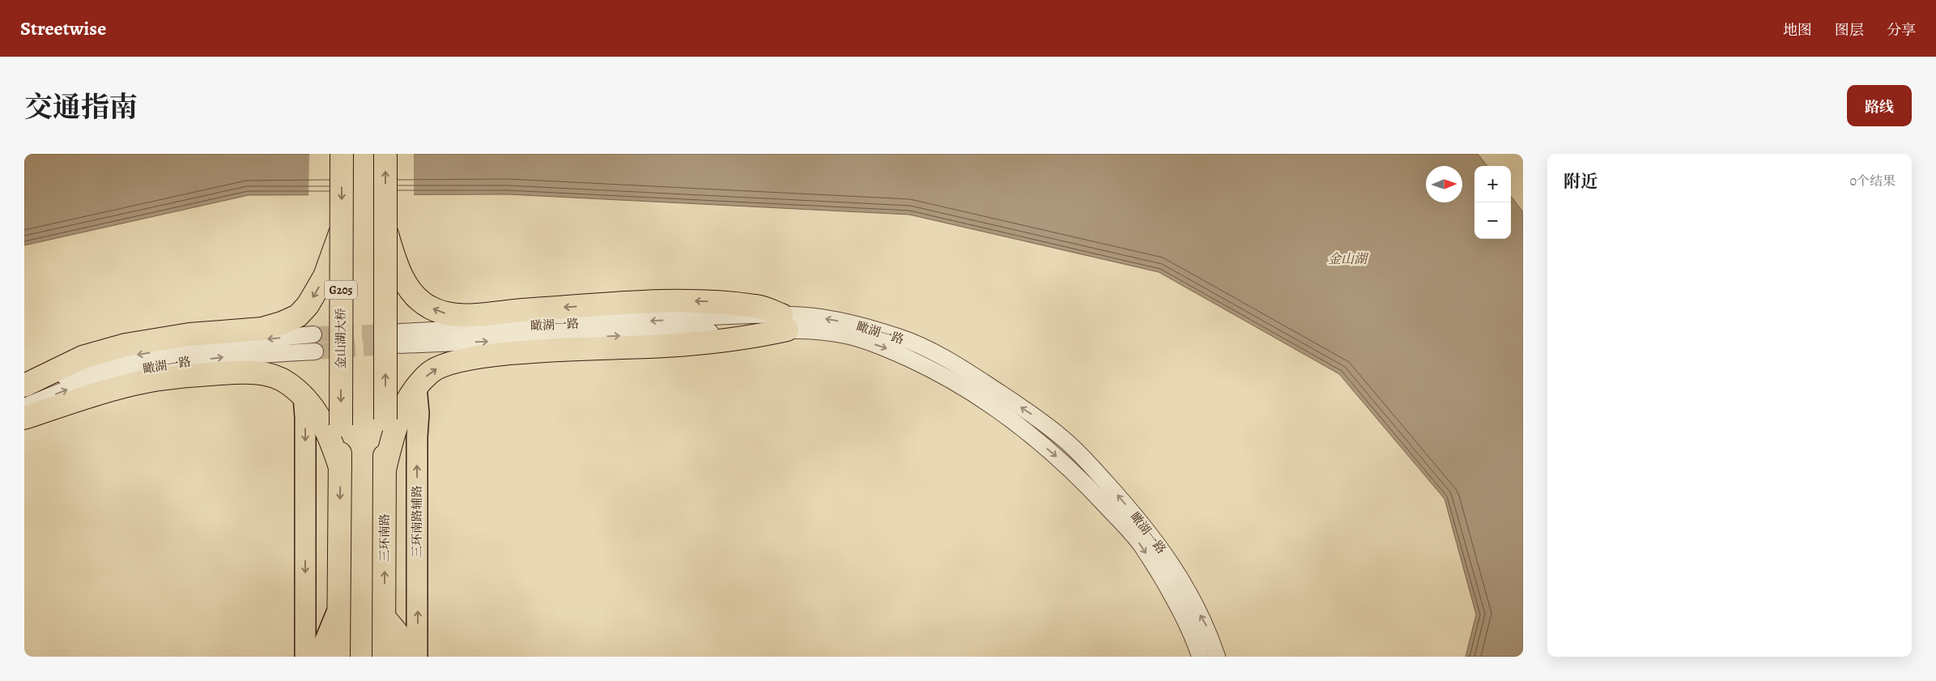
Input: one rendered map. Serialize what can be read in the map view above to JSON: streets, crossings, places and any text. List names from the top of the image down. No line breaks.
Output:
{"streets":{"highway":["G205","金山湖大桥","三环南路"],"main road":["三环南路辅路"],"street":["瞰湖一路"]},"crossings":[["G205","金山湖大桥"]],"water":["金山湖"],"north":"right","page":{"header":"Streetwise","nav":["地图","图层","分享"],"title":"交通指南","buttons":"路线","heading":["附近","0个结果"],"map_buttons":["+","−"]}}
